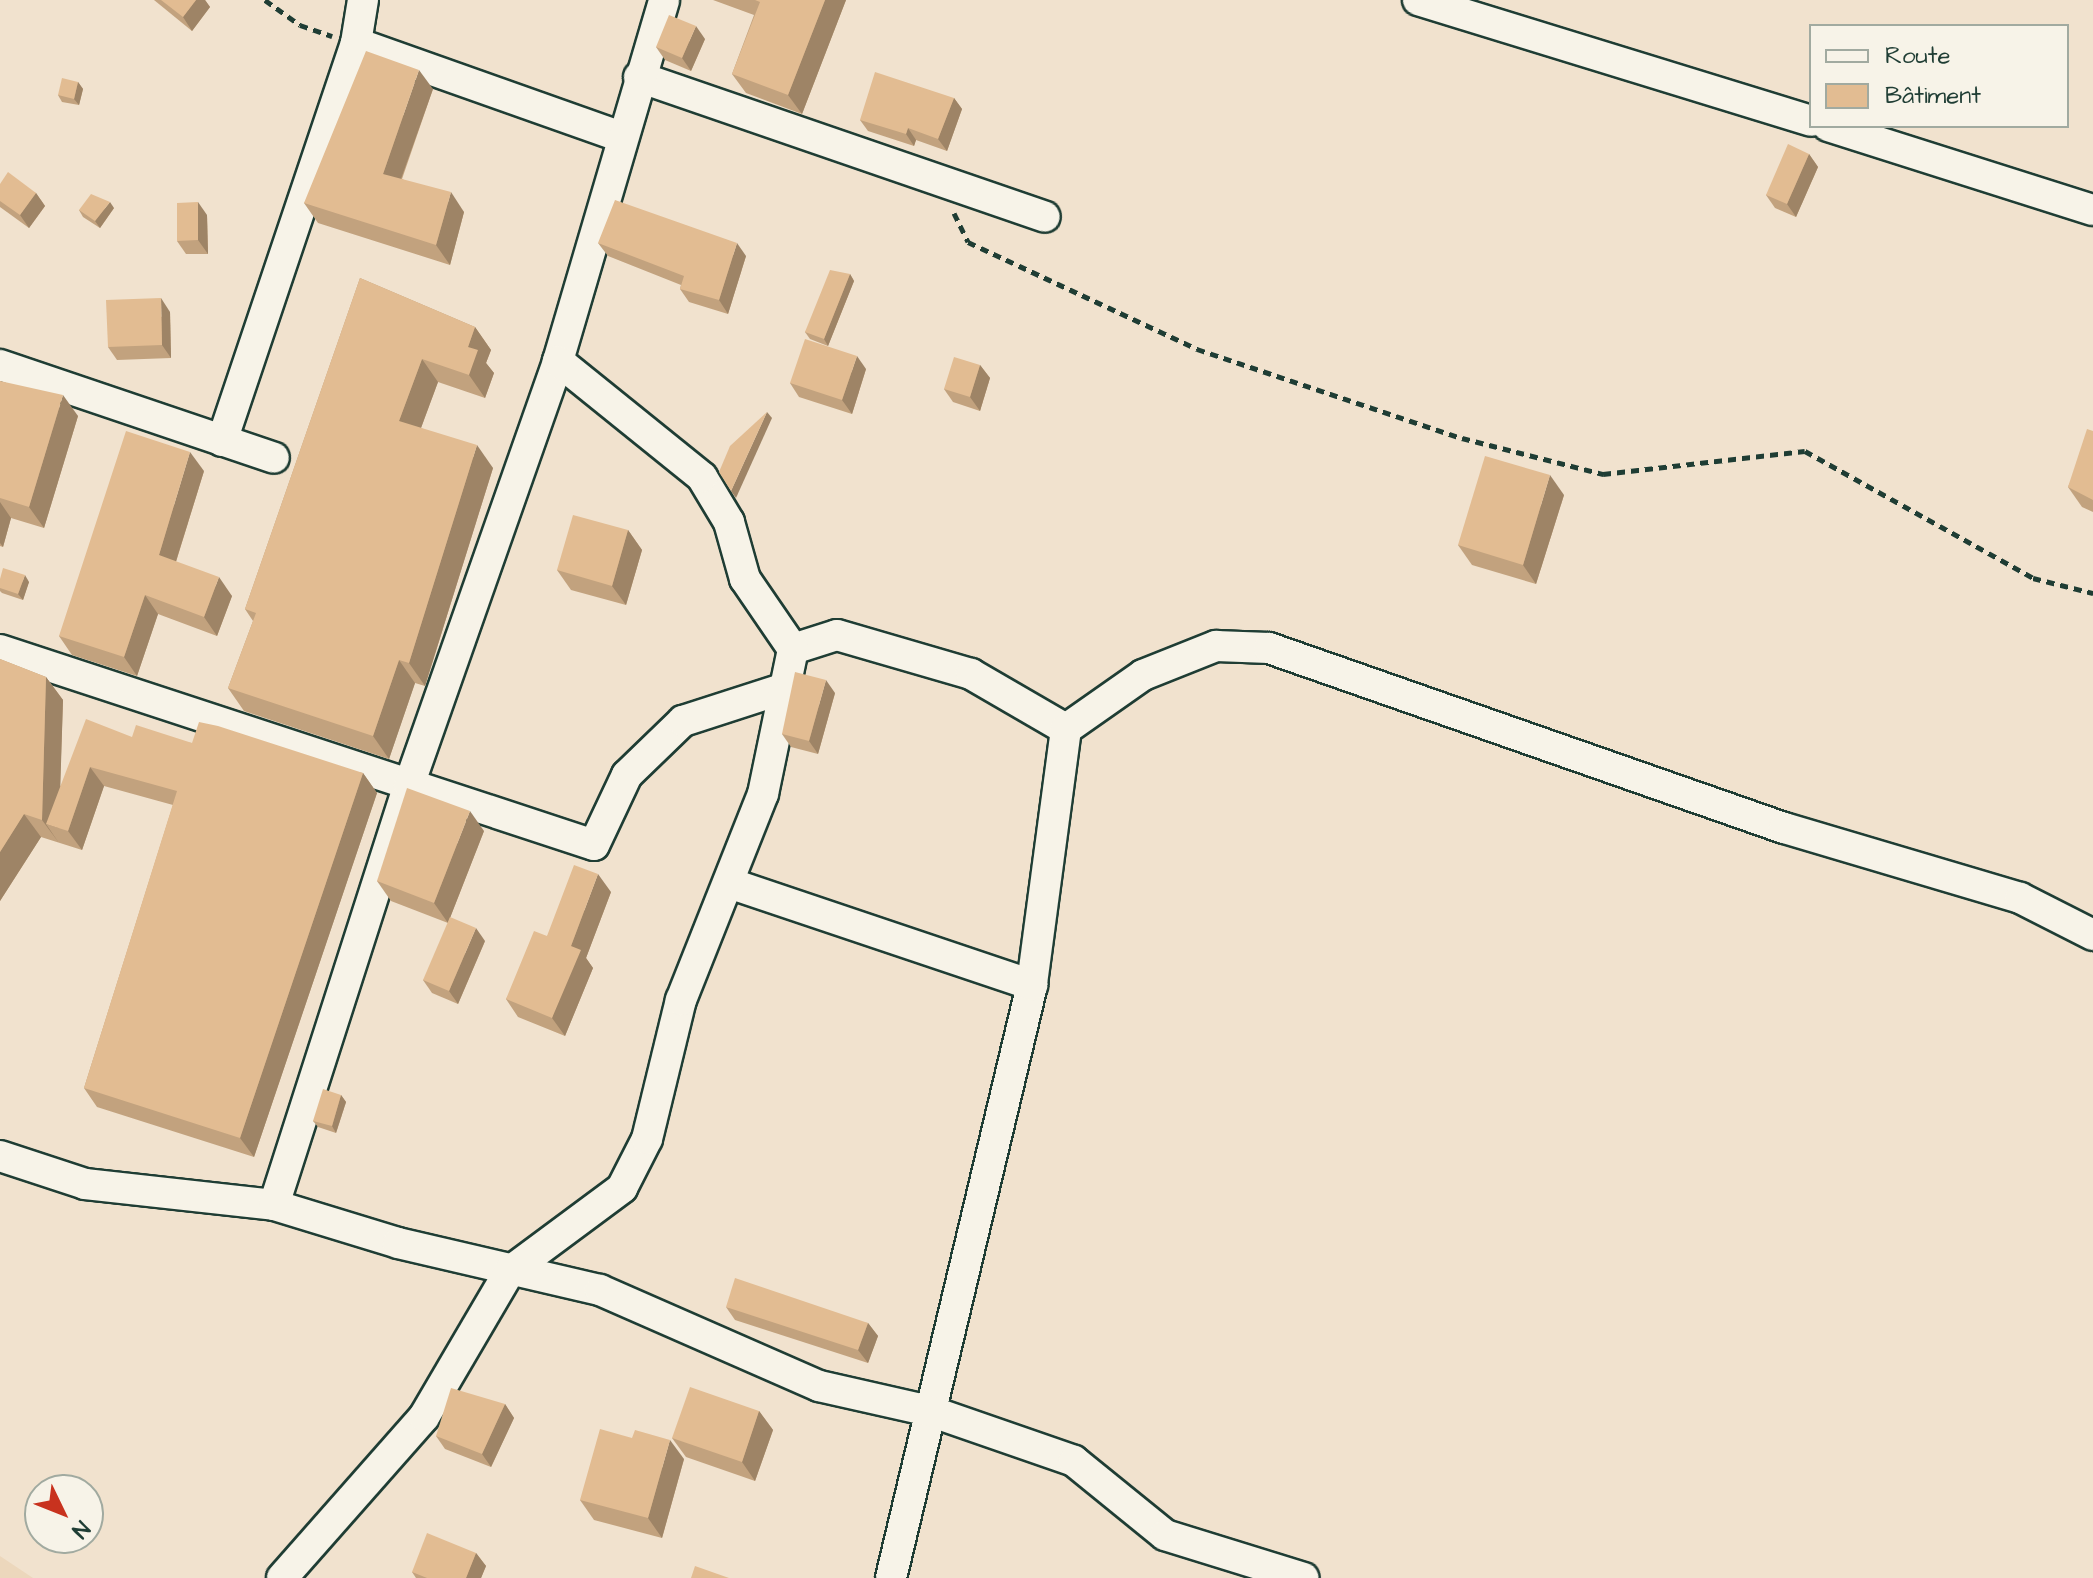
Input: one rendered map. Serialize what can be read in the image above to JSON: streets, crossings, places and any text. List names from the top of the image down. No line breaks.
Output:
{"legend":["Route","Bâtiment"],"north":"bottom right"}
